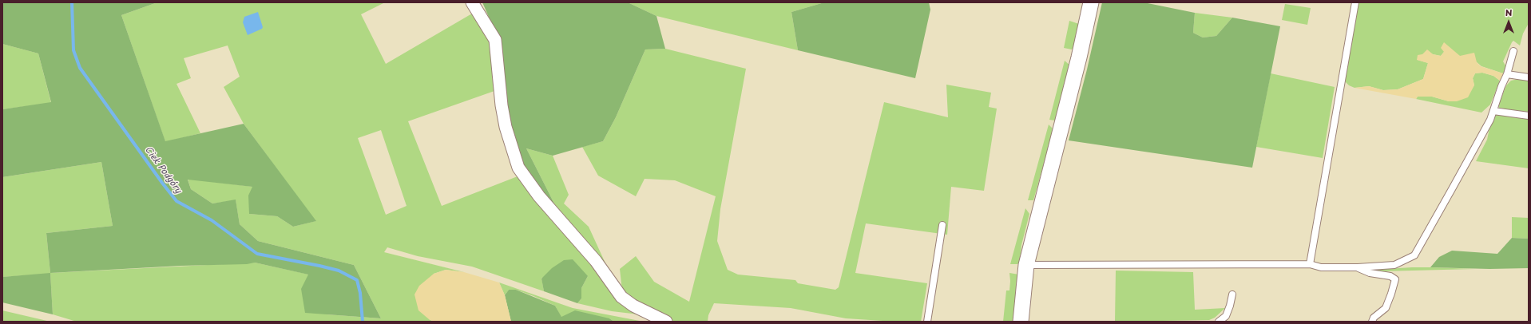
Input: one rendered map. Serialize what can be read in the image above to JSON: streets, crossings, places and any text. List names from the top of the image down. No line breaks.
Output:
{"water":["Ciek Podgóry"],"north":"top"}
